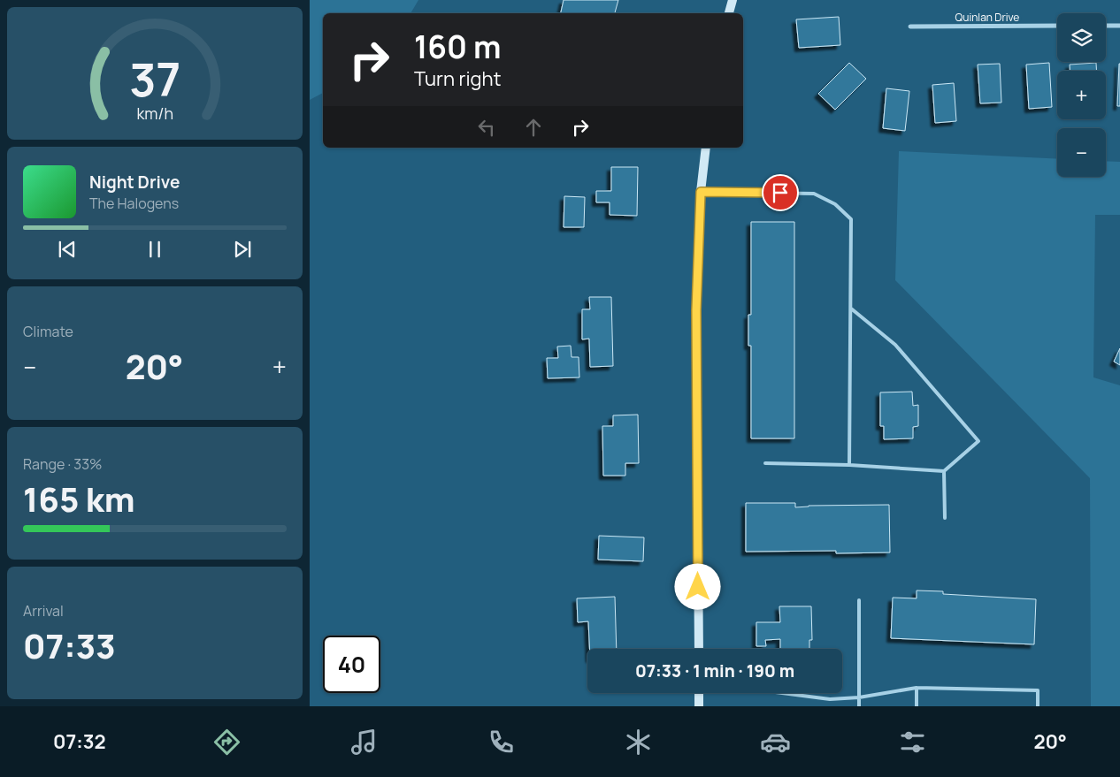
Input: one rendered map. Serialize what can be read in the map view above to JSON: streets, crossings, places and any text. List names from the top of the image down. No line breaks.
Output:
{"streets":{"street":["Quinlan Drive"]},"page":{"map_buttons":["+","−"],"turn":["160 m","Turn right"],"song":["Night Drive","The Halogens"],"tile":["Climate",["Range · 33%","165 km"],["Arrival","07:33"]],"heat":["−","20°","+"],"limit":"40","trip":"07:33 · 1 min · 190 m","tabs":["07:32","20°"],"gauge":["37","km/h"]}}
